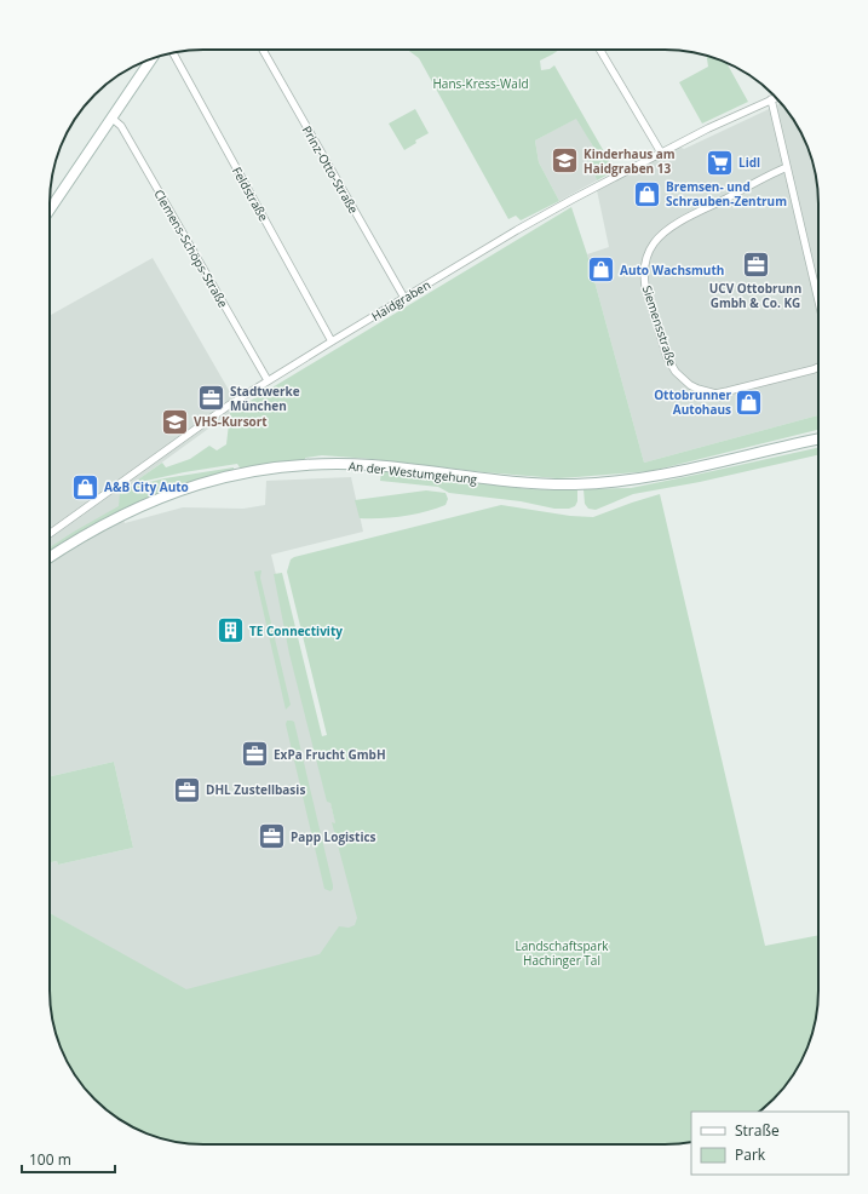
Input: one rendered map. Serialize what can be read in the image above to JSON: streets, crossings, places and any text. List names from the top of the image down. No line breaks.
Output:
{"streets":{"main road":["An der Westumgehung"],"street":["Prinz-Otto-Straße","Feldstraße","Clemens-Schöps-Straße","Haidgraben","Siemensstraße"]},"crossings":[["Prinz-Otto-Straße","Haidgraben"],["Feldstraße","Haidgraben"],["Clemens-Schöps-Straße","Haidgraben"]],"parks":["Hans-Kress-Wald","Landschaftspark Hachinger Tal"],"places":{"school or university":["Kinderhaus am Haidgraben 13","VHS-Kursort"],"supermarket":["Lidl"],"shop":["Bremsen- und Schrauben-Zentrum","Auto Wachsmuth","Ottobrunner Autohaus","A&B City Auto"],"office":["UCV Ottobrunn Gmbh & Co. KG","Stadtwerke München","ExPa Frucht GmbH","DHL Zustellbasis","Papp Logistics"],"building":["TE Connectivity"]},"legend":["Straße","Park"],"scale_bar":"100 m"}
